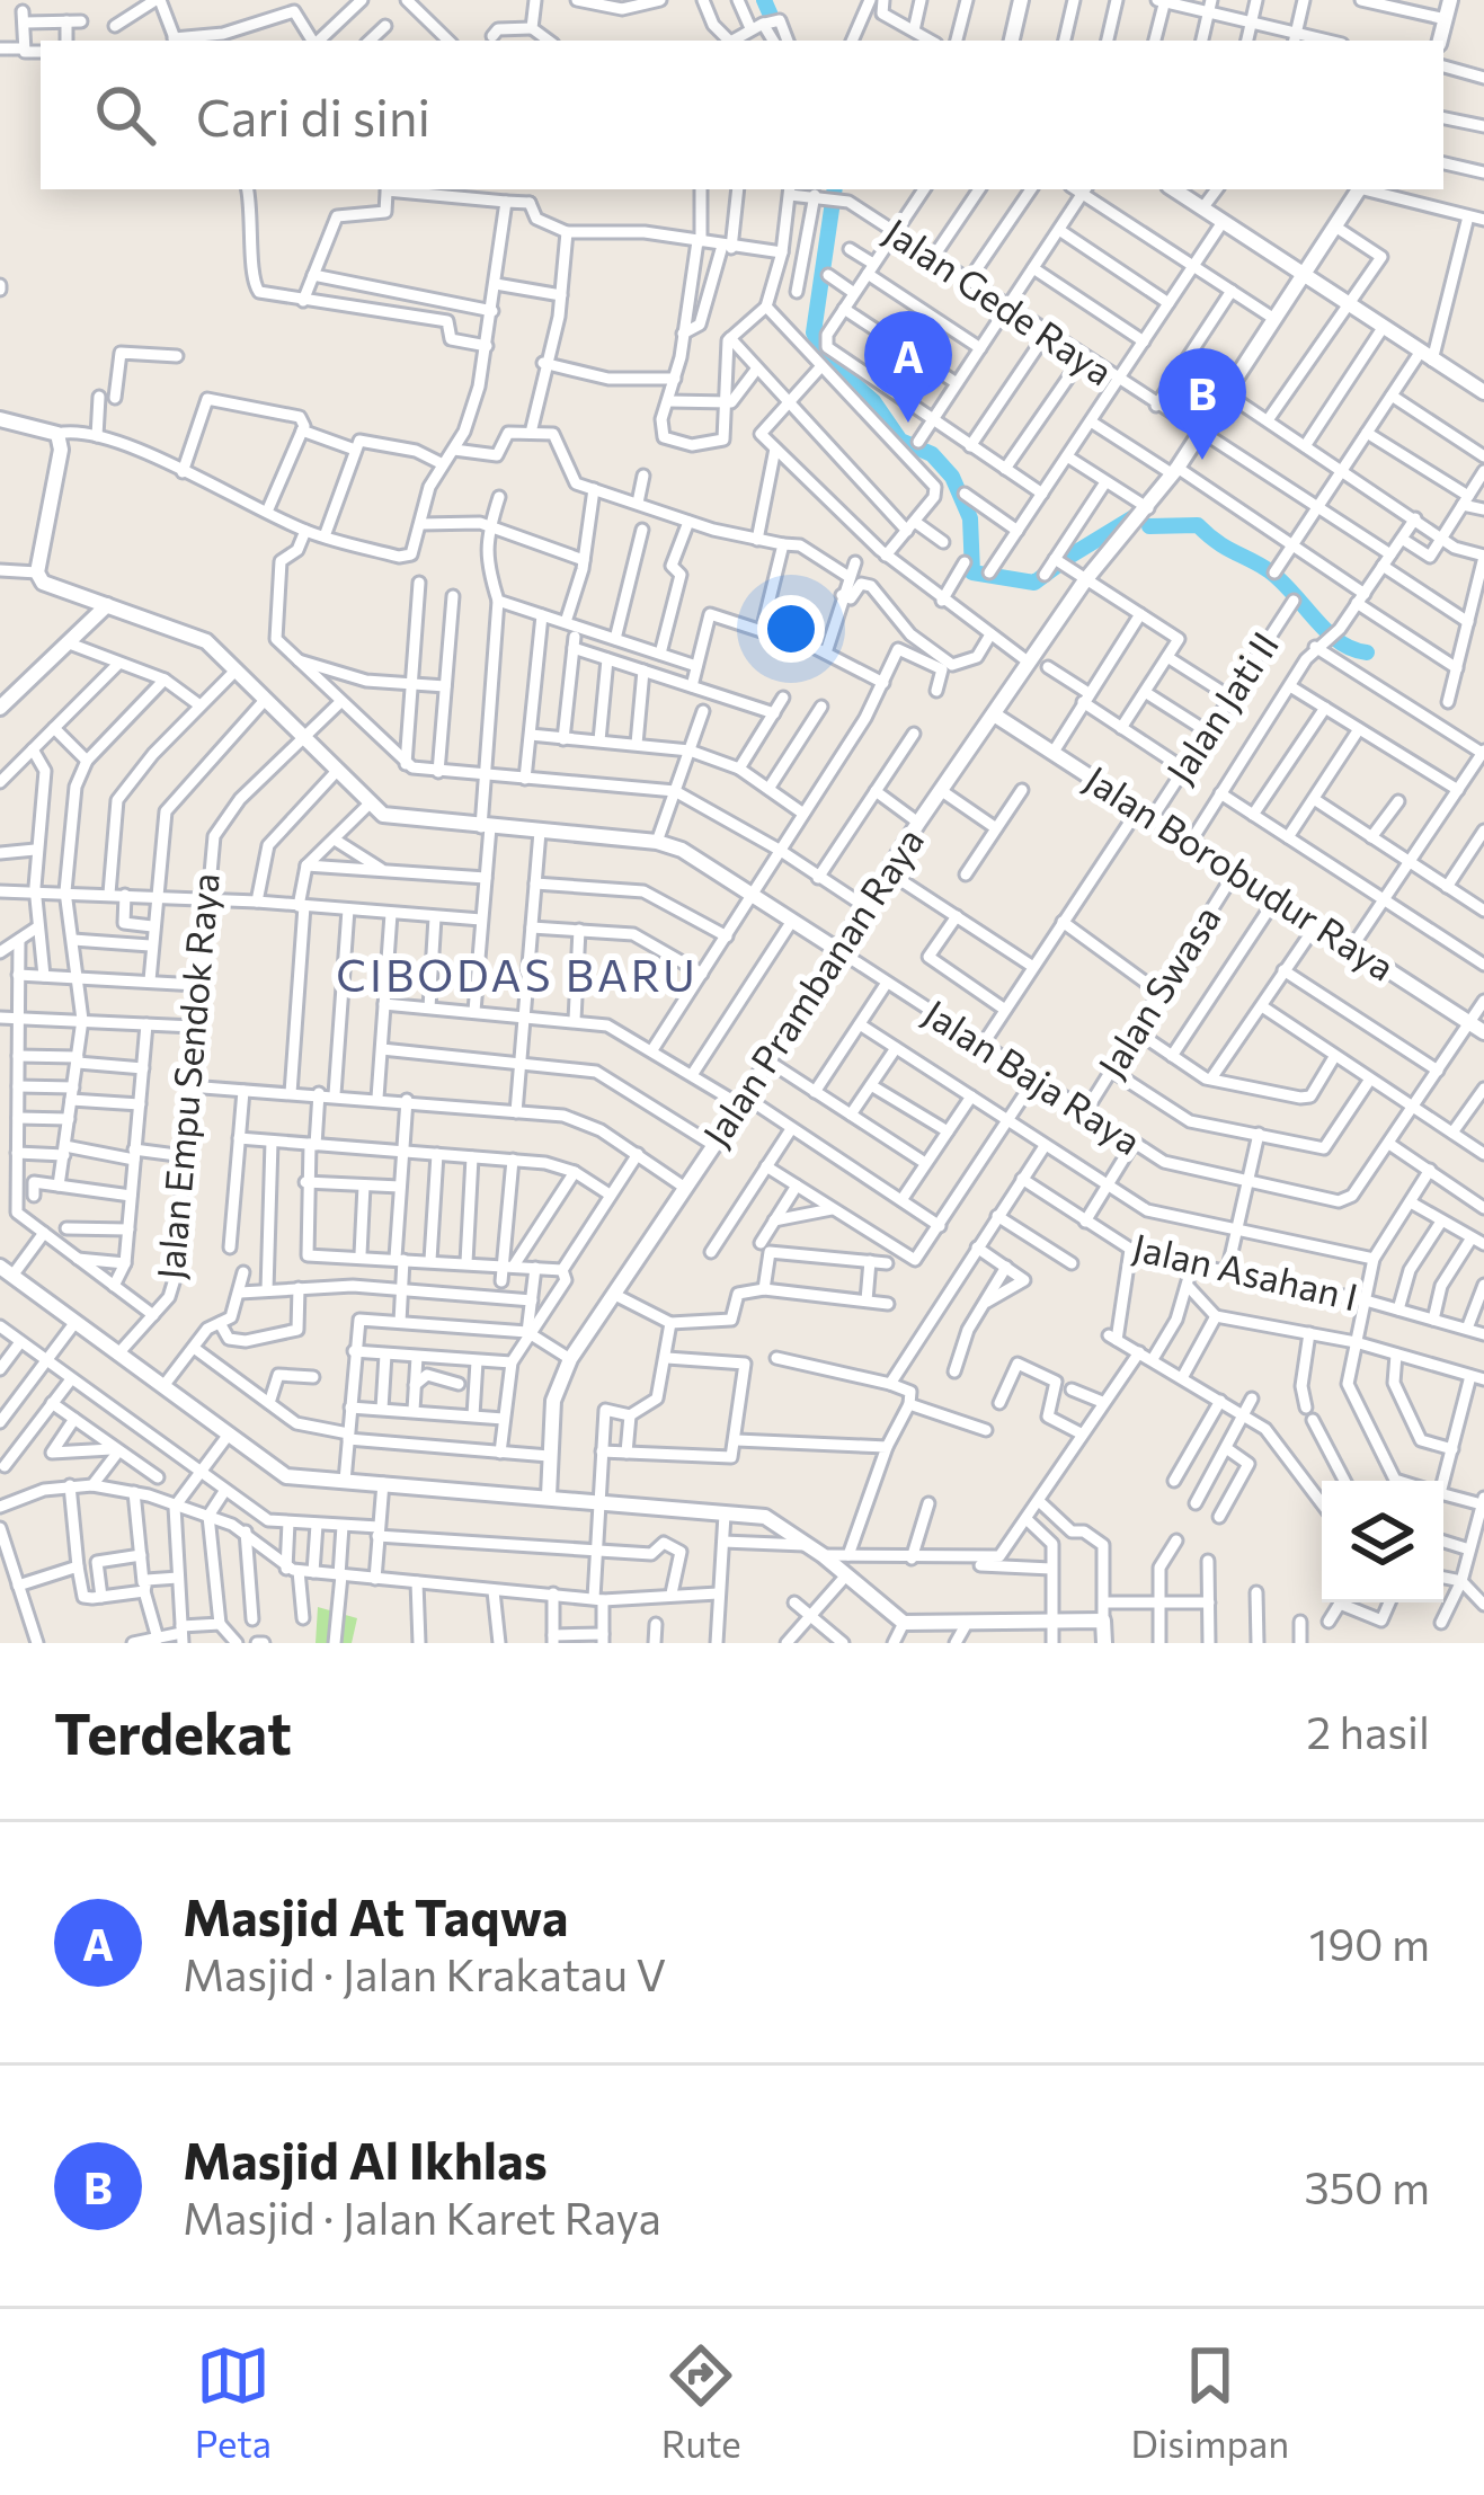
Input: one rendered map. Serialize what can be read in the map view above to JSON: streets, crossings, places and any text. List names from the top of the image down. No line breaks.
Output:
{"streets":{"street":["Jalan Gede Raya","Jalan Jati II","Jalan Borobudur Raya","Jalan Prambanan Raya","Jalan Swasa","Jalan Empu Sendok Raya","Jalan Baja Raya","Jalan Asahan I"]},"crossings":[["Jalan Gede Raya","Jalan Prambanan Raya"],["Jalan Jati II","Jalan Borobudur Raya"],["Jalan Jati II","Jalan Baja Raya"],["Jalan Borobudur Raya","Jalan Prambanan Raya"],["Jalan Borobudur Raya","Jalan Swasa"],["Jalan Borobudur Raya","Jalan Baja Raya"],["Jalan Prambanan Raya","Jalan Baja Raya"],["Jalan Swasa","Jalan Baja Raya"]],"districts":["CIBODAS BARU"],"page":{"search":"Cari di sini","pins":["A","B"],"heading":["Terdekat","2 hasil"],"list":[{"mark":"A","name":"Masjid At Taqwa","note":"Masjid · Jalan Krakatau V","value":"190 m"},{"mark":"B","name":"Masjid Al Ikhlas","note":"Masjid · Jalan Karet Raya","value":"350 m"}],"nav":["Peta","Rute","Disimpan"]}}
